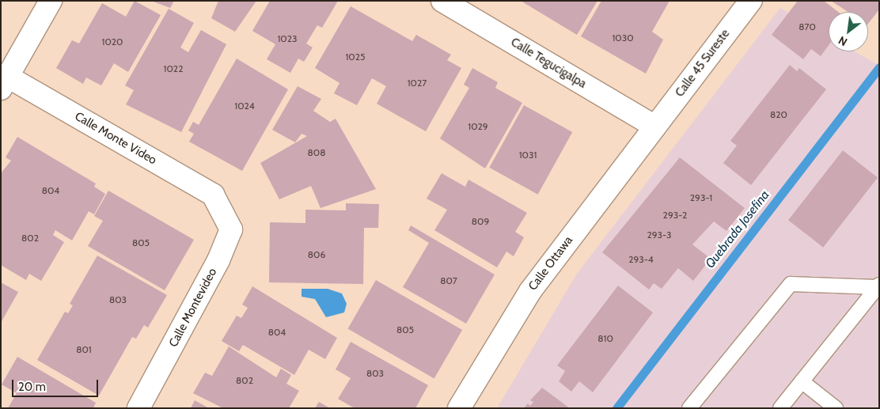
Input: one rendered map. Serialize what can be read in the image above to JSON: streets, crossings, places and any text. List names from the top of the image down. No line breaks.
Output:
{"streets":{"street":["Calle Tegucigalpa","Calle 45 Sureste","Calle Monte Video","Calle Ottawa","Calle Montevideo"]},"crossings":[["Calle Tegucigalpa","Calle 45 Sureste"],["Calle Tegucigalpa","Calle Ottawa"],["Calle 45 Sureste","Calle Ottawa"],["Calle Monte Video","Calle Montevideo"]],"water":["Quebrada Josefina"],"house_numbers":["870","1030","1023","1020","1025","1022","1027","1024","820","1029","808","1031","804","293-1","293-2","809","293-3","802","805","806","293-4","807","803","805","804","810","801","803","802"],"scale_bar":"20 m","north":"bottom left"}
